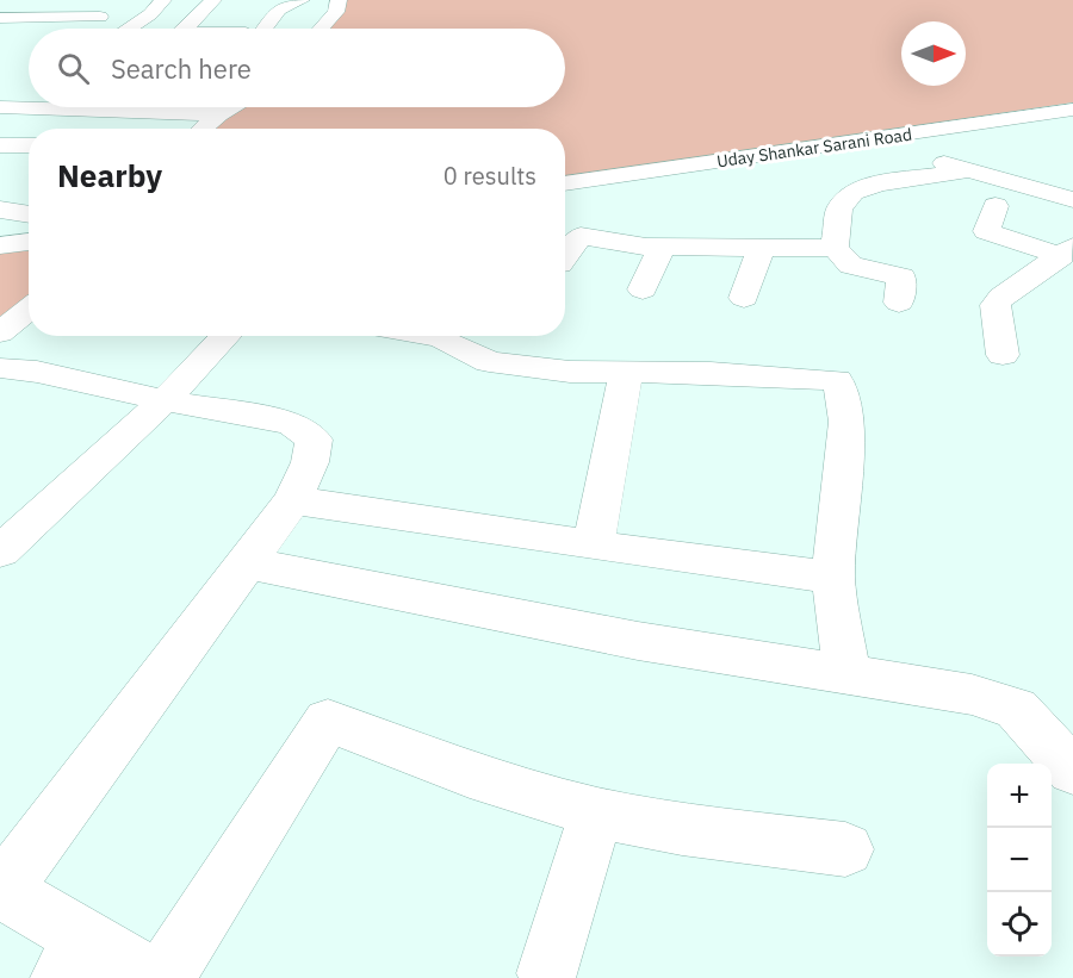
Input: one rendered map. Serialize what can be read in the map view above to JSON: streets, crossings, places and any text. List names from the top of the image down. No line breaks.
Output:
{"streets":{"street":["Uday Shankar Sarani Road"]},"north":"right","page":{"search":"Search here","heading":["Nearby","0 results"],"map_buttons":["+","−"]}}
